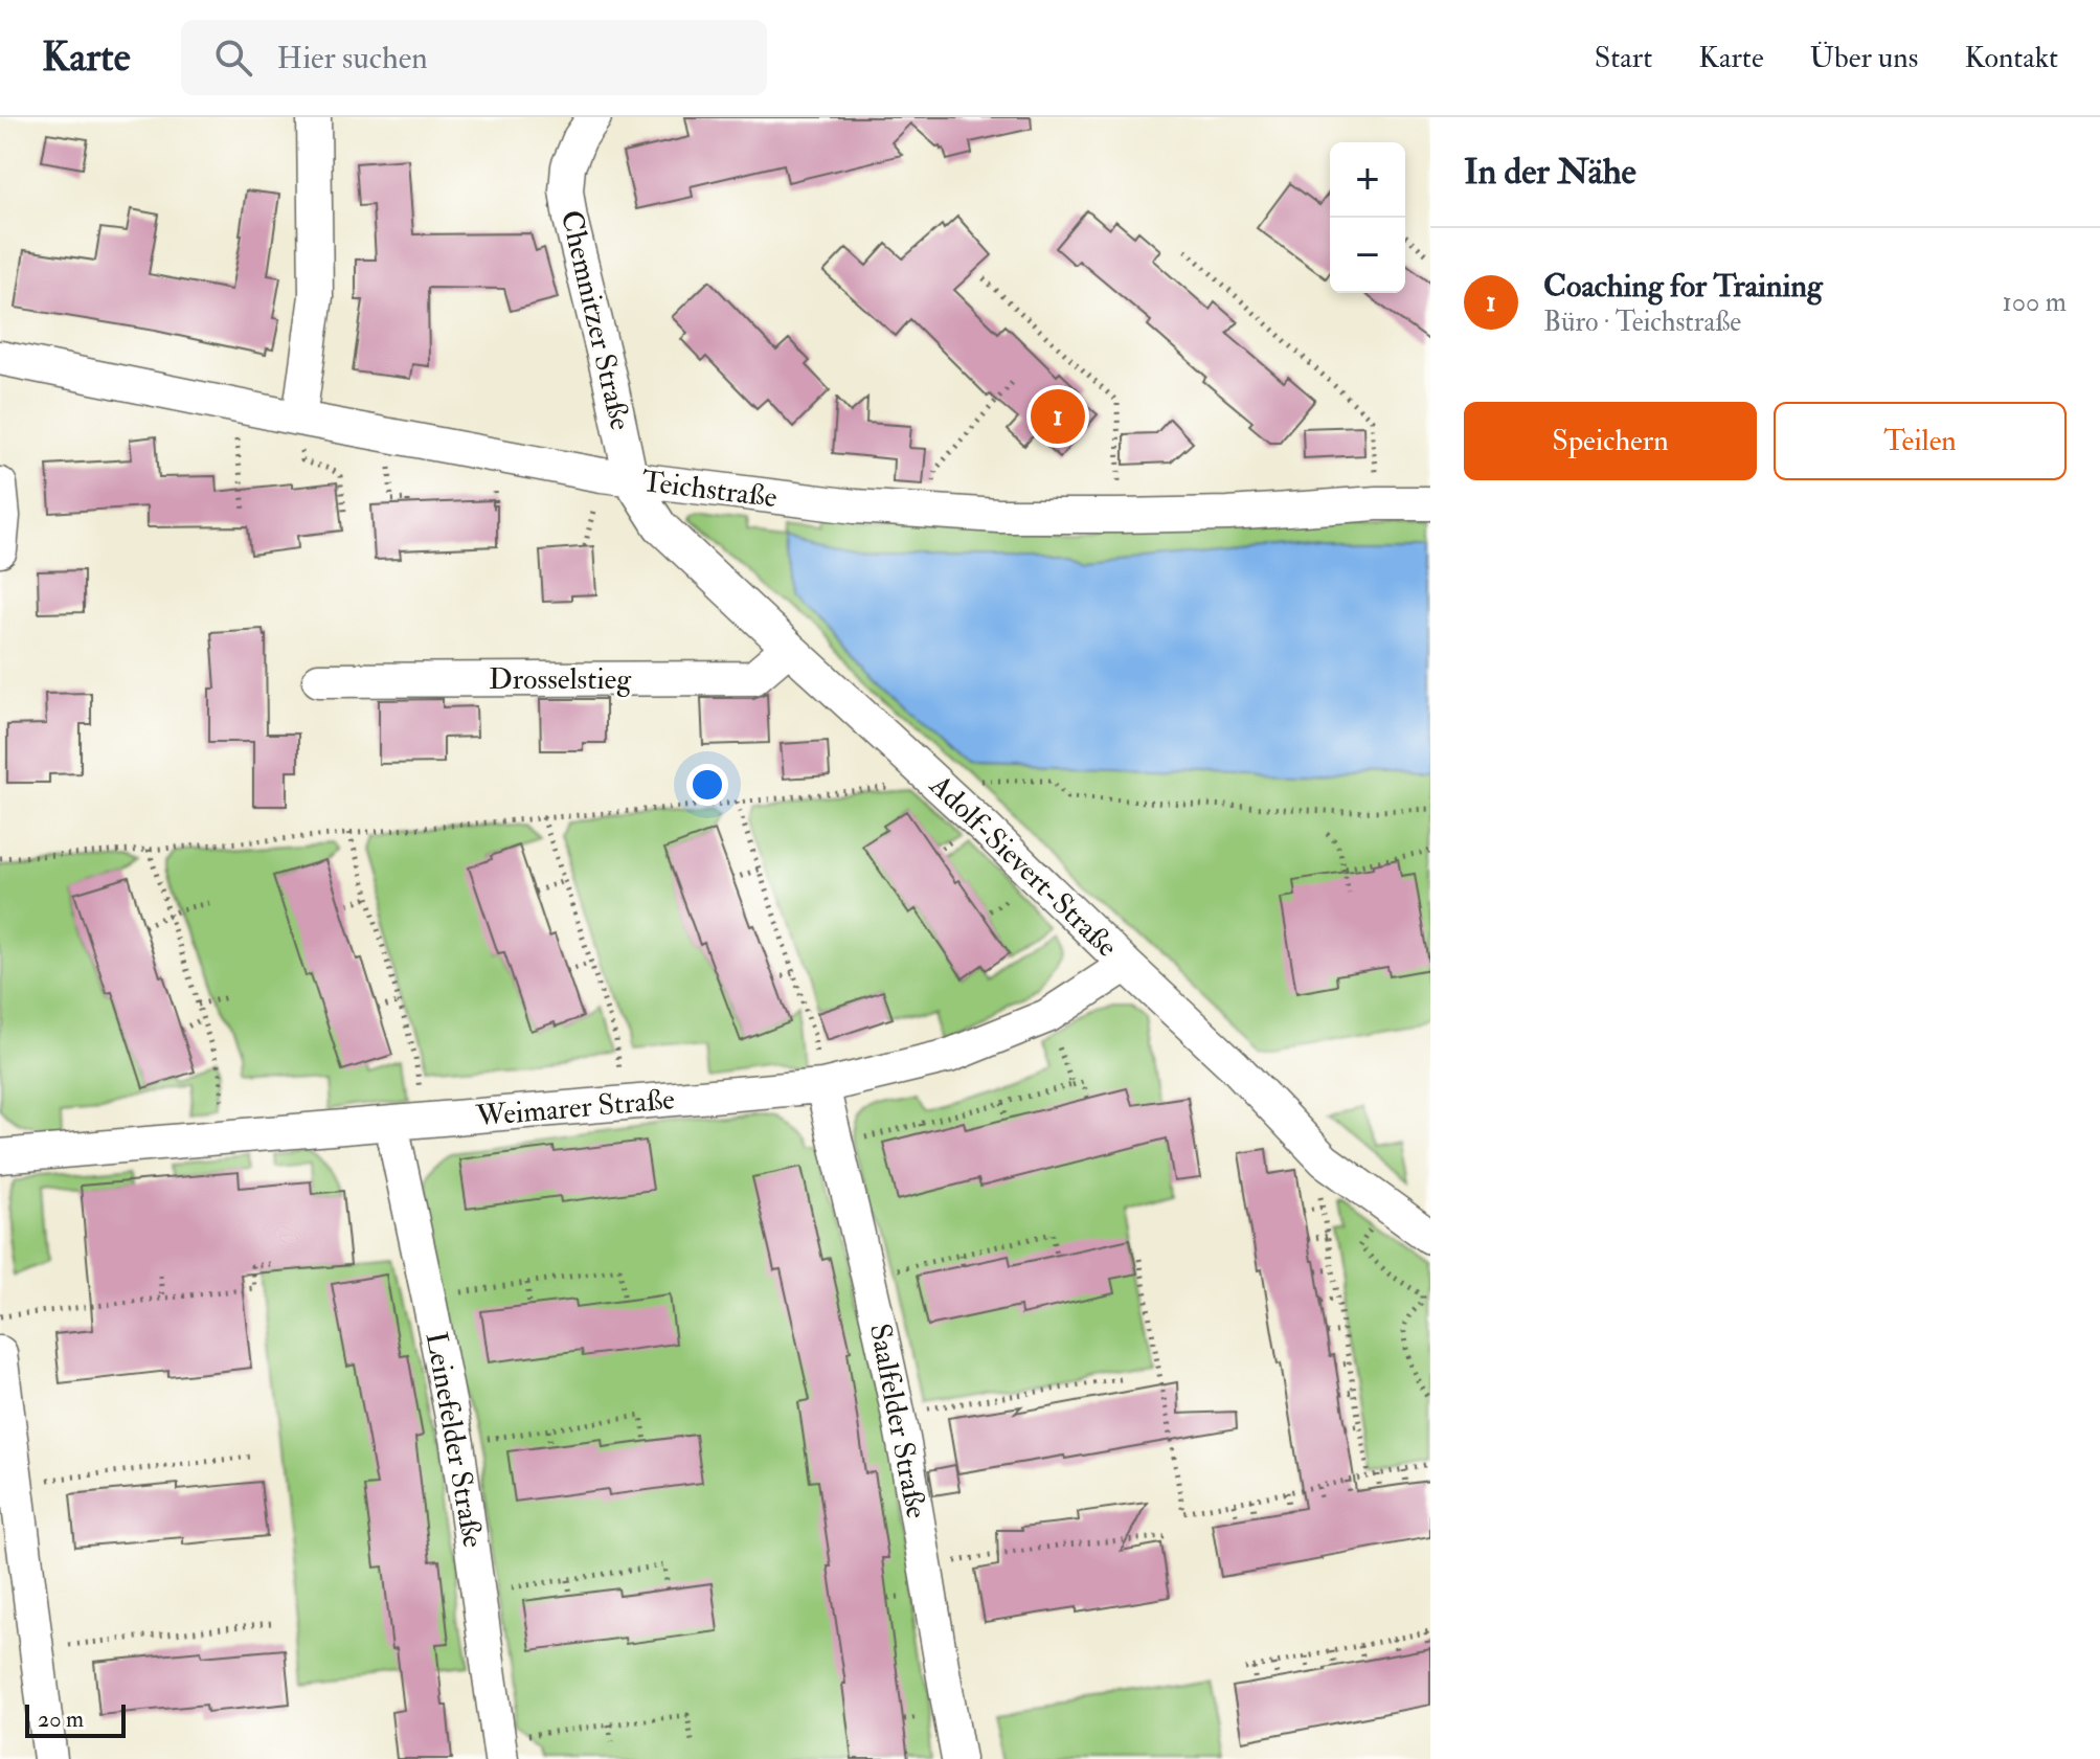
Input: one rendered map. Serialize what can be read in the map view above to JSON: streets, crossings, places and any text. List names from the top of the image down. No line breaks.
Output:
{"streets":{"street":["Chemnitzer Straße","Teichstraße","Drosselstieg","Adolf-Sievert-Straße","Weimarer Straße","Saalfelder Straße","Leinefelder Straße"]},"crossings":[["Chemnitzer Straße","Teichstraße"],["Chemnitzer Straße","Adolf-Sievert-Straße"],["Teichstraße","Adolf-Sievert-Straße"],["Drosselstieg","Adolf-Sievert-Straße"],["Adolf-Sievert-Straße","Weimarer Straße"],["Weimarer Straße","Saalfelder Straße"],["Weimarer Straße","Leinefelder Straße"]],"scale_bar":"20 m","page":{"header":"Karte","search":"Hier suchen","nav":["Start","Karte","Über uns","Kontakt"],"heading":"In der Nähe","map_buttons":["+","−"],"list":[{"mark":"1","name":"Coaching for Training","note":"Büro · Teichstraße","value":"100 m"}],"buttons":["Speichern","Teilen"],"pins":"1","scale":"20 m"}}
